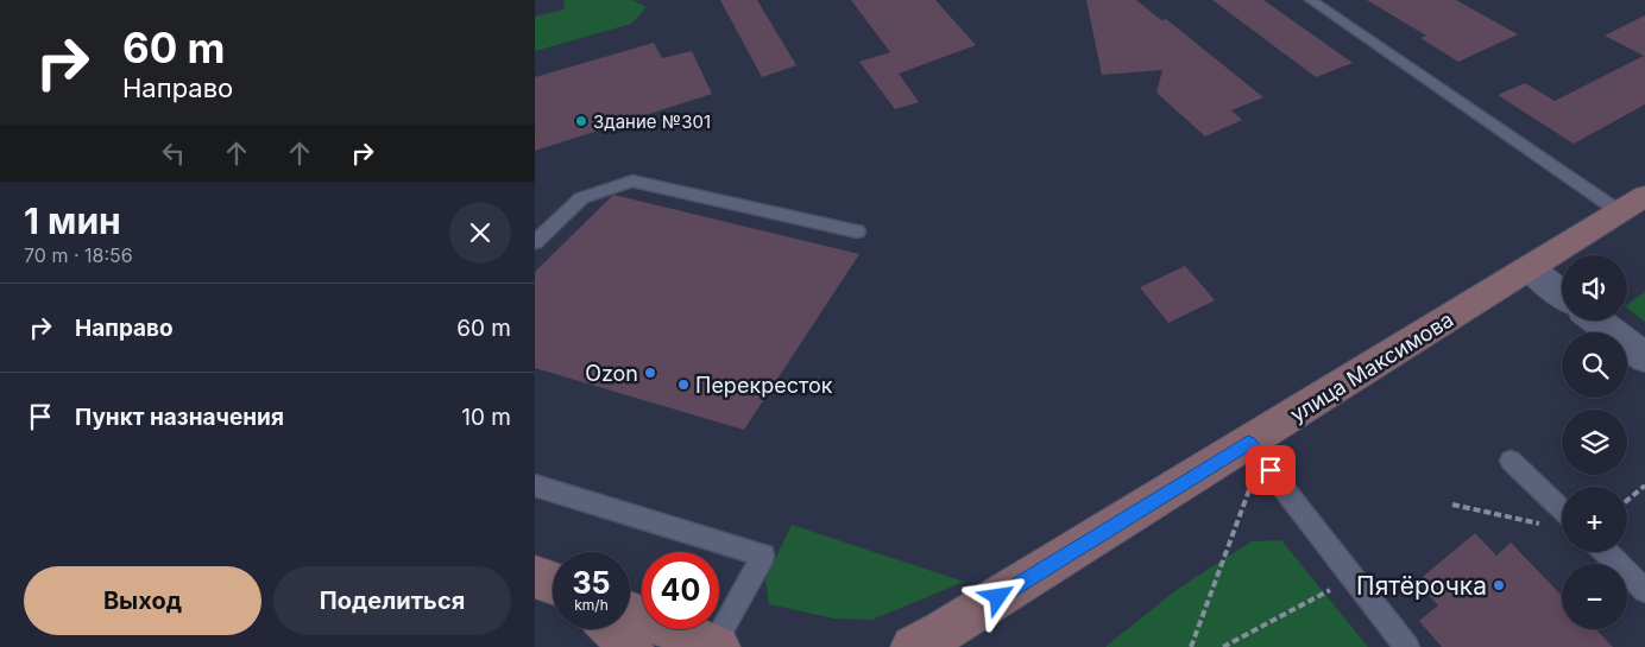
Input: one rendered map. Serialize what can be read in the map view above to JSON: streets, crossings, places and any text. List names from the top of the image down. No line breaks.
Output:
{"streets":{"street":["улица Максимова"]},"places":["Здание №301","Ozon","Перекресток","Пятёрочка"],"page":{"turn":["60 m","Направо"],"heading":["1 мин","70 m · 18:56"],"map_buttons":["+","−"],"list":[{"name":"Направо","value":"60 m"},{"name":"Пункт назначения","value":"10 m"}],"speed":"35 km/h","limit":"40","buttons":["Выход","Поделиться"]}}
